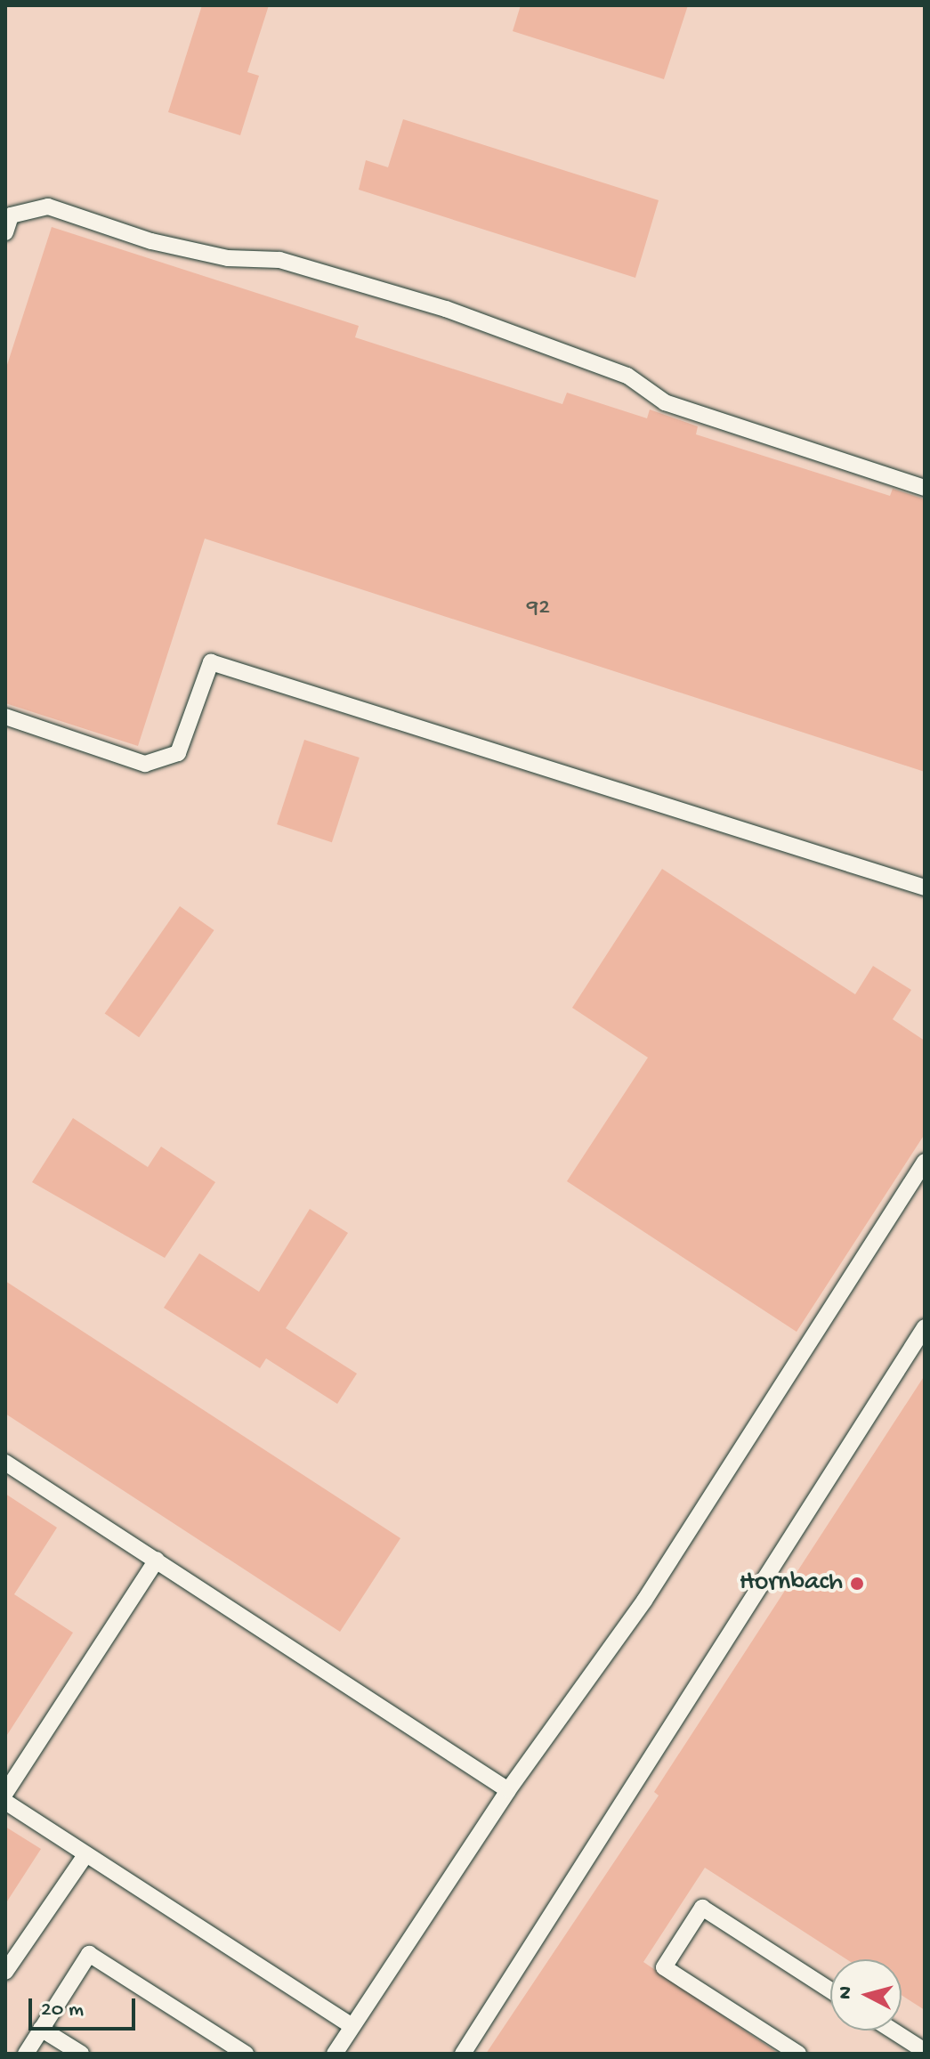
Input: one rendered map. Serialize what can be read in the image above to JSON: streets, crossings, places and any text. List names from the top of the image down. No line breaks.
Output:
{"places":["Hornbach"],"house_numbers":["92"],"scale_bar":"20 m","north":"left"}
